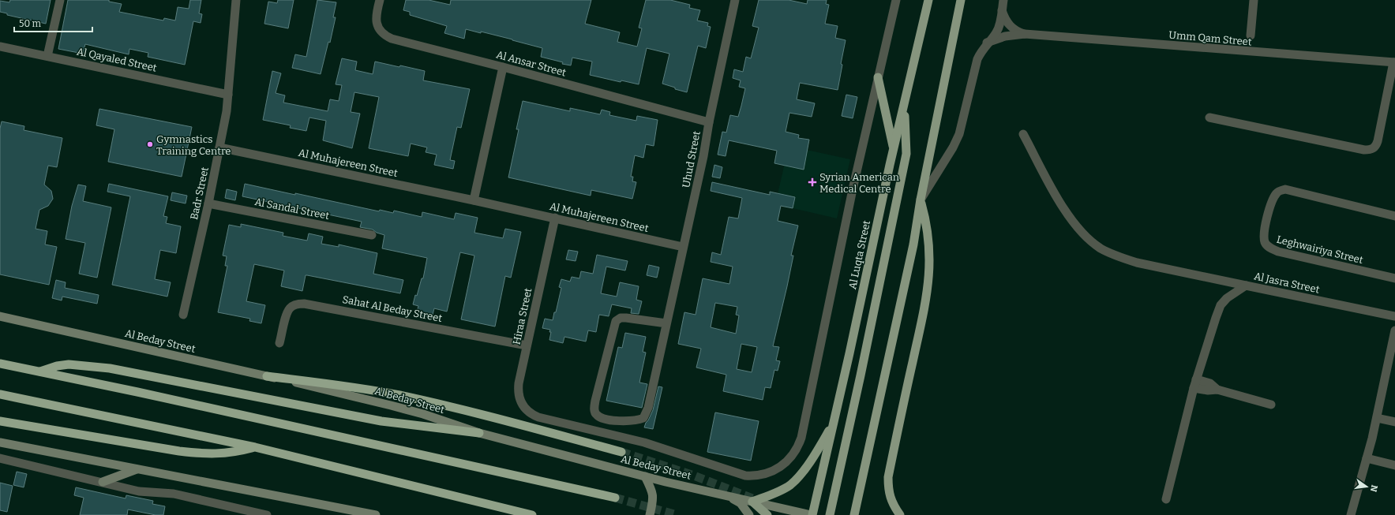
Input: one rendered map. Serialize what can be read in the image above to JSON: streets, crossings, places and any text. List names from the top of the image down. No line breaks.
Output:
{"streets":{"main road":["Al Luqta Street","Al Beday Street"],"street":["Umm Qam Street","Al Qayaled Street","Al Ansar Street","Uhud Street","Al Muhajereen Street","Badr Street","Al Sandal Street","Leghwairiya Street","Al Jasra Street","Sahat Al Beday Street","Hiraa Street"]},"crossings":[["Al Qayaled Street","Badr Street"],["Al Ansar Street","Uhud Street"],["Uhud Street","Al Muhajereen Street"],["Al Muhajereen Street","Badr Street"],["Al Muhajereen Street","Hiraa Street"],["Badr Street","Al Sandal Street"],["Al Luqta Street","Al Beday Street"],["Sahat Al Beday Street","Hiraa Street"],["Hiraa Street","Al Beday Street"]],"places":{"other":["Gymnastics Training Centre"],"health":["Syrian American Medical Centre"]},"scale_bar":"50 m","north":"right"}
